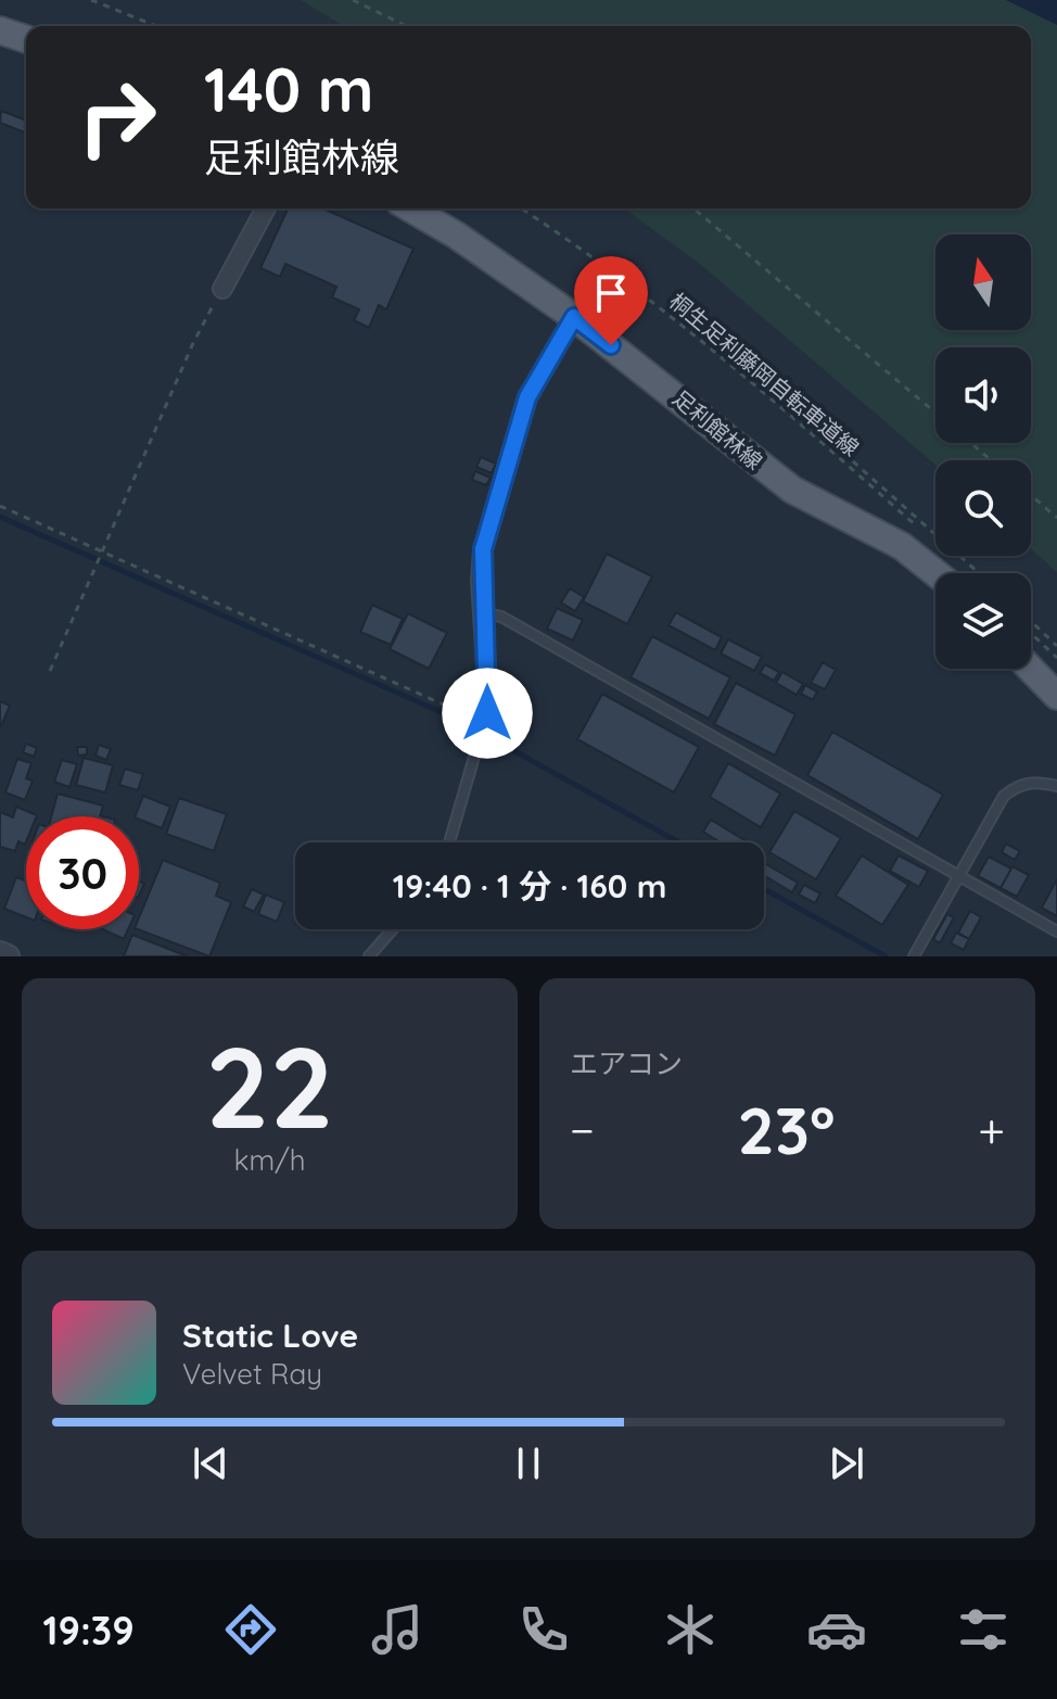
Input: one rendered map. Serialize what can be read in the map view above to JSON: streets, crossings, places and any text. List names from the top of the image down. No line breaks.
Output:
{"streets":{"main road":["足利館林線"],"path":["桐生足利藤岡自転車道線"]},"north":"top","page":{"turn":["140 m","足利館林線"],"limit":"30","trip":"19:40 · 1 分 · 160 m","tile":[["22","km/h"],"エアコン"],"heat":["−","23°","+"],"song":["Static Love","Velvet Ray"],"tabs":"19:39"}}
